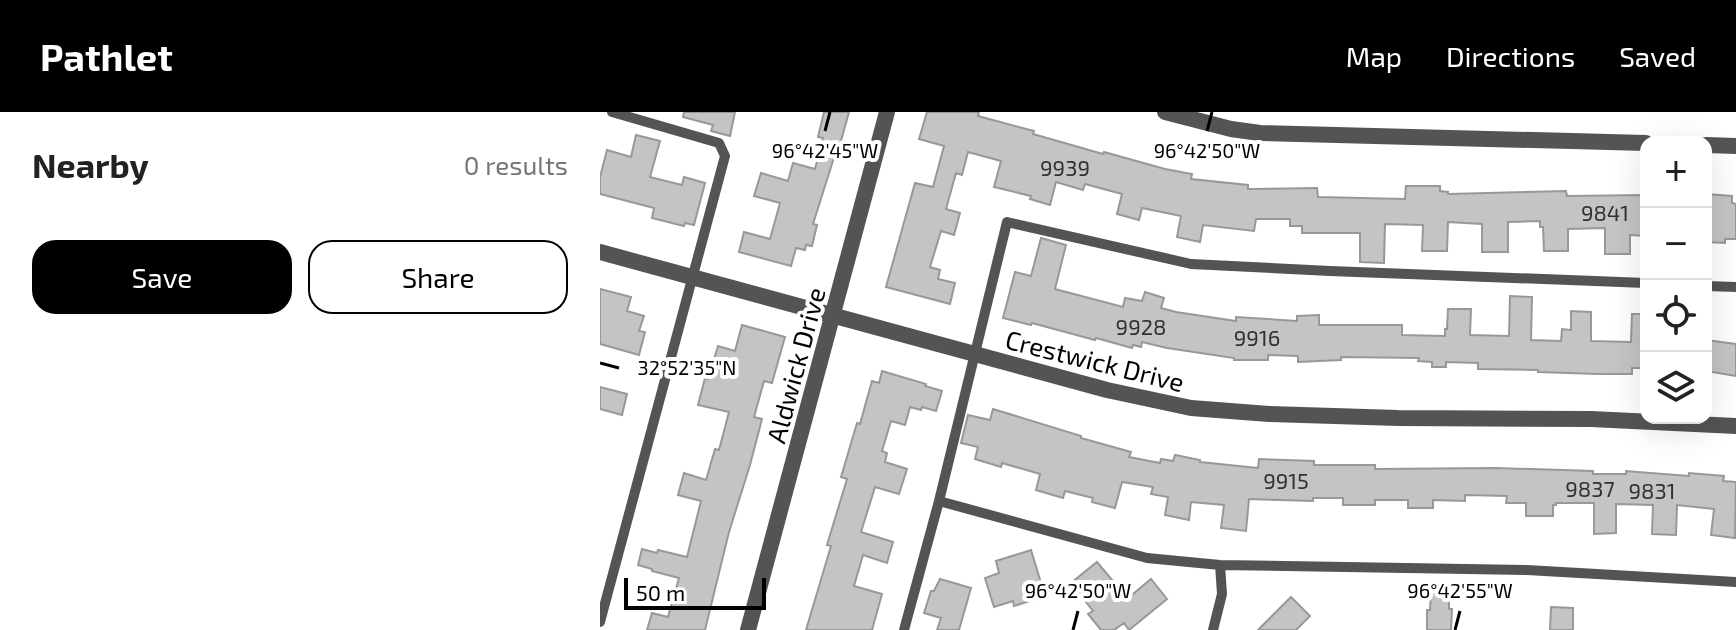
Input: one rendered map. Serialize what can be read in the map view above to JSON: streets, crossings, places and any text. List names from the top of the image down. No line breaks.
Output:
{"streets":{"street":["Crestwick Drive","Aldwick Drive"]},"crossings":[["Crestwick Drive","Aldwick Drive"]],"house_numbers":["9939","9841","9928","9916","9915","9837","9831"],"scale_bar":"50 m","page":{"header":"Pathlet","nav":["Map","Directions","Saved"],"heading":["Nearby","0 results"],"map_buttons":["+","−"],"buttons":["Save","Share"],"scale":"50 m"},"coordinates":["96°42'45\"W","96°42'50\"W","32°52'35\"N","96°42'55\"W"]}
